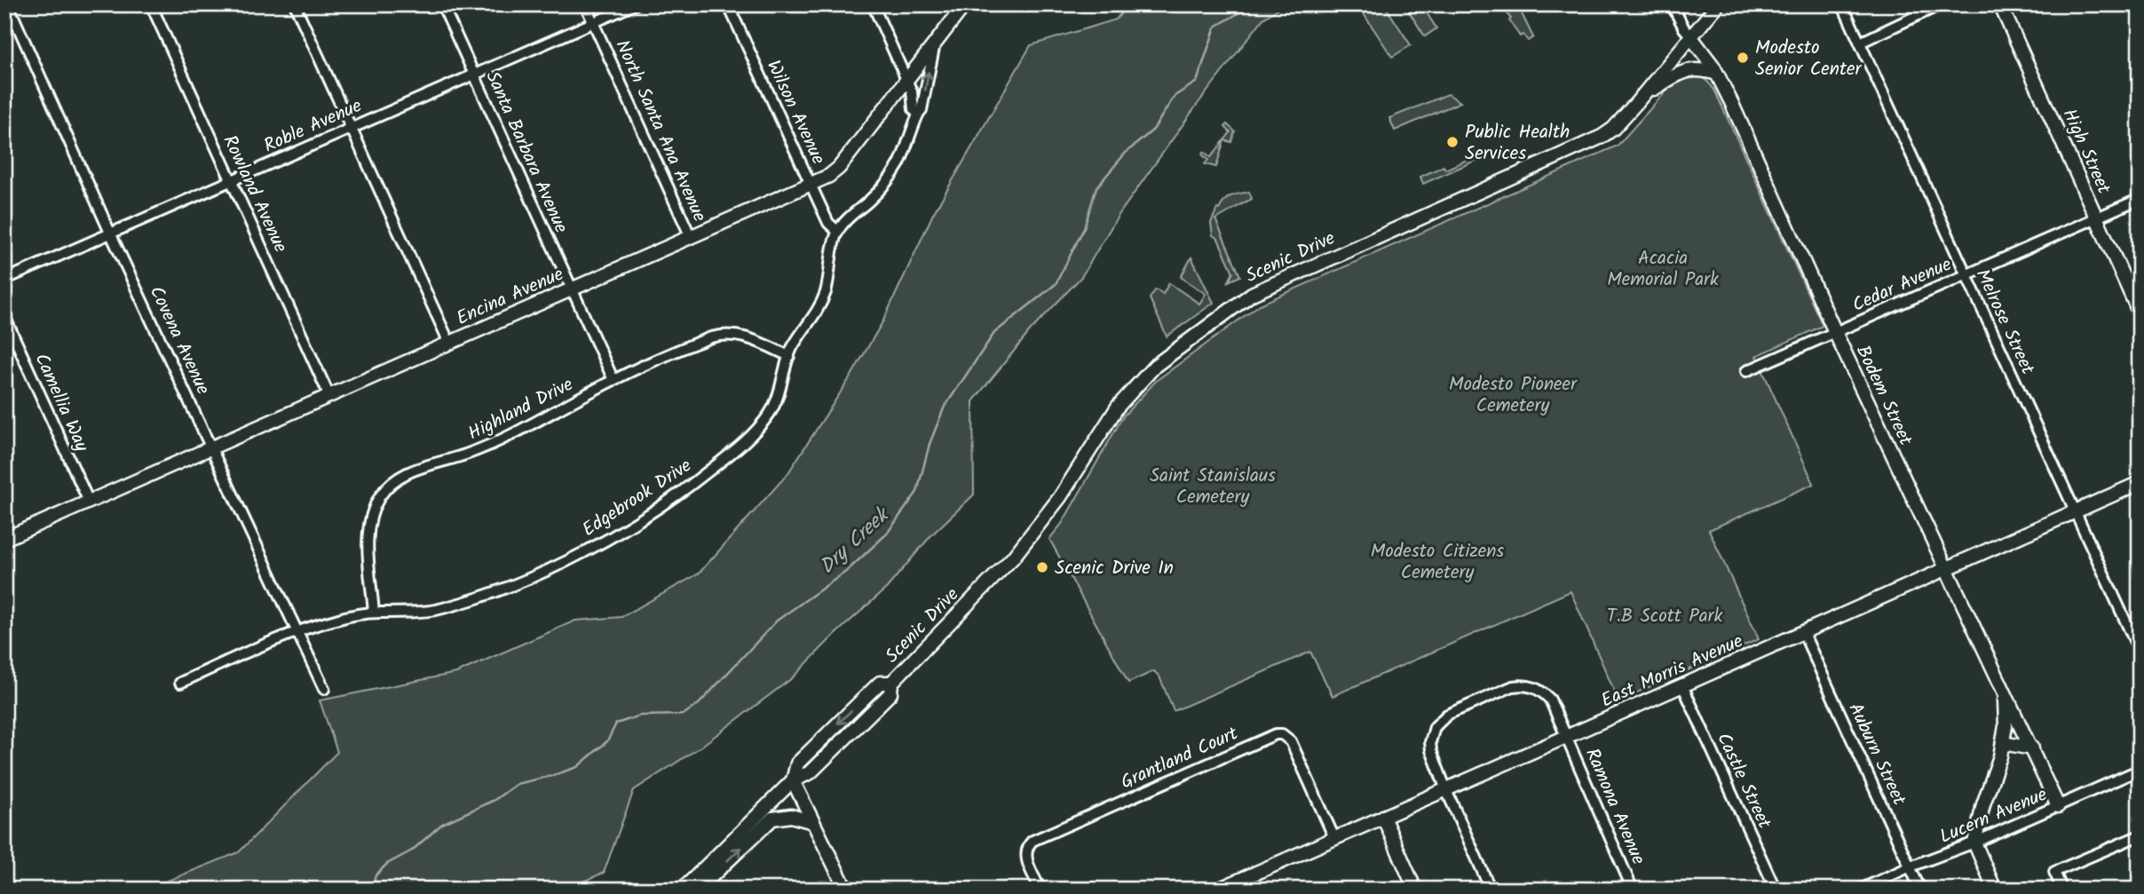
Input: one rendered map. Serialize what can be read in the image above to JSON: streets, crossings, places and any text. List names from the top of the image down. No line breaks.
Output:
{"streets":{"street":["Wilson Avenue","Roble Avenue","North Santa Ana Avenue","High Street","Santa Barbara Avenue","Rowland Avenue","Scenic Drive","Cedar Avenue","Encina Avenue","Melrose Street","Covena Avenue","Bodem Street","Camellia Way","Highland Drive","Edgebrook Drive","East Morris Avenue","Auburn Street","Grantland Court","Castle Street","Ramona Avenue","Lucern Avenue"]},"crossings":[["Wilson Avenue","Encina Avenue"],["Wilson Avenue","Edgebrook Drive"],["Roble Avenue","North Santa Ana Avenue"],["Roble Avenue","Santa Barbara Avenue"],["Roble Avenue","Rowland Avenue"],["Roble Avenue","Covena Avenue"],["North Santa Ana Avenue","Encina Avenue"],["High Street","Cedar Avenue"],["Santa Barbara Avenue","Encina Avenue"],["Santa Barbara Avenue","Highland Drive"],["Rowland Avenue","Encina Avenue"],["Scenic Drive","Bodem Street"],["Cedar Avenue","Melrose Street"],["Cedar Avenue","Bodem Street"],["Encina Avenue","Covena Avenue"],["Encina Avenue","Camellia Way"],["Melrose Street","East Morris Avenue"],["Covena Avenue","Edgebrook Drive"],["Bodem Street","East Morris Avenue"],["Bodem Street","Lucern Avenue"],["Highland Drive","Edgebrook Drive"],["East Morris Avenue","Auburn Street"],["East Morris Avenue","Grantland Court"],["East Morris Avenue","Castle Street"],["East Morris Avenue","Ramona Avenue"],["Auburn Street","Lucern Avenue"]],"water":["Dry Creek"],"parks":["Acacia Memorial Park","Modesto Pioneer Cemetery","Saint Stanislaus Cemetery","Modesto Citizens Cemetery","T.B Scott Park"],"places":["Modesto Senior Center","Public Health Services","Scenic Drive In"]}
